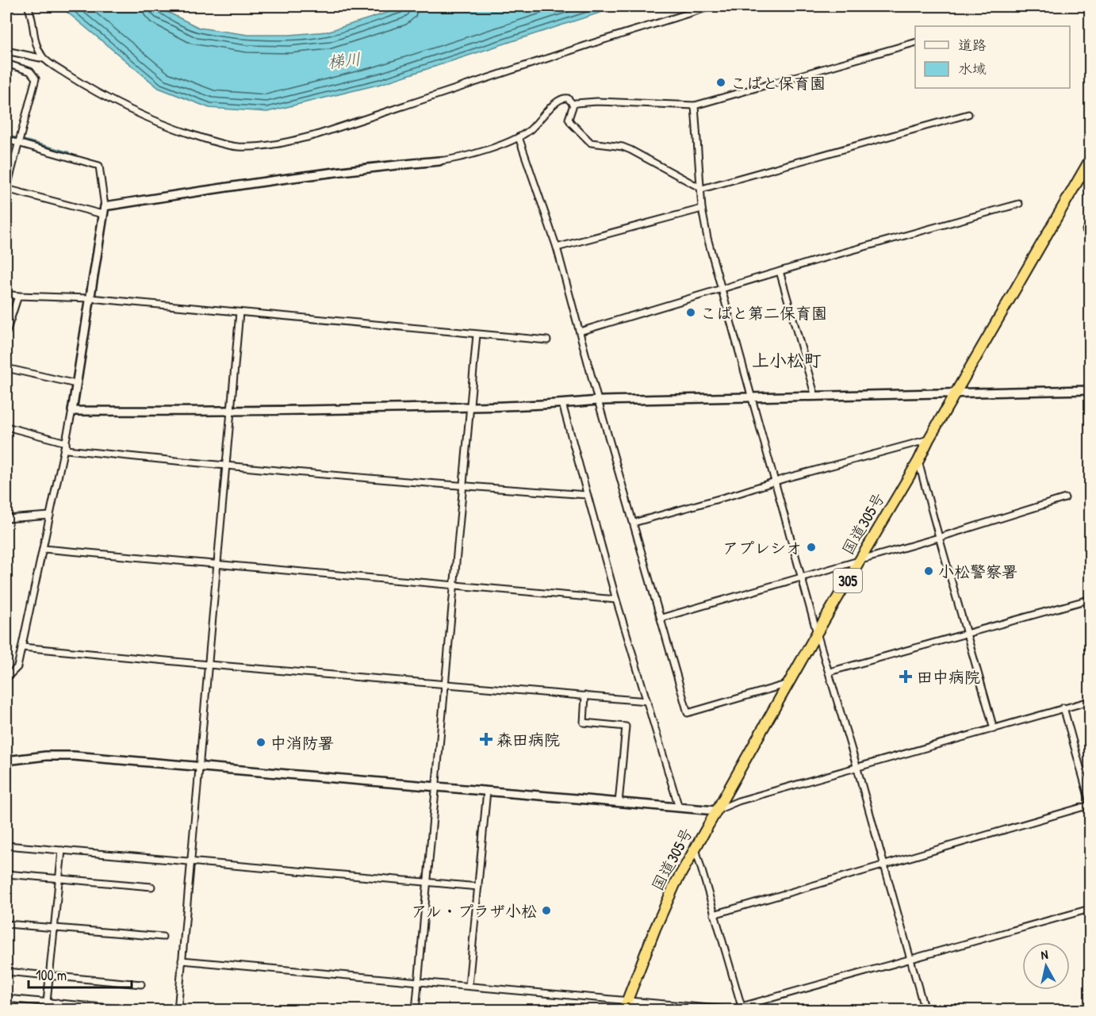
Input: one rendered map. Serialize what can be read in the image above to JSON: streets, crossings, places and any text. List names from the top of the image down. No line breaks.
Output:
{"streets":{"highway":["国道305号","305"]},"districts":["上小松町"],"water":["梯川"],"places":{"other":["こばと保育園","こばと第二保育園","アプレシオ","小松警察署","中消防署","アル・プラザ小松"],"health":["田中病院","森田病院"]},"legend":["道路","水域"],"scale_bar":"100 m","north":"top"}
